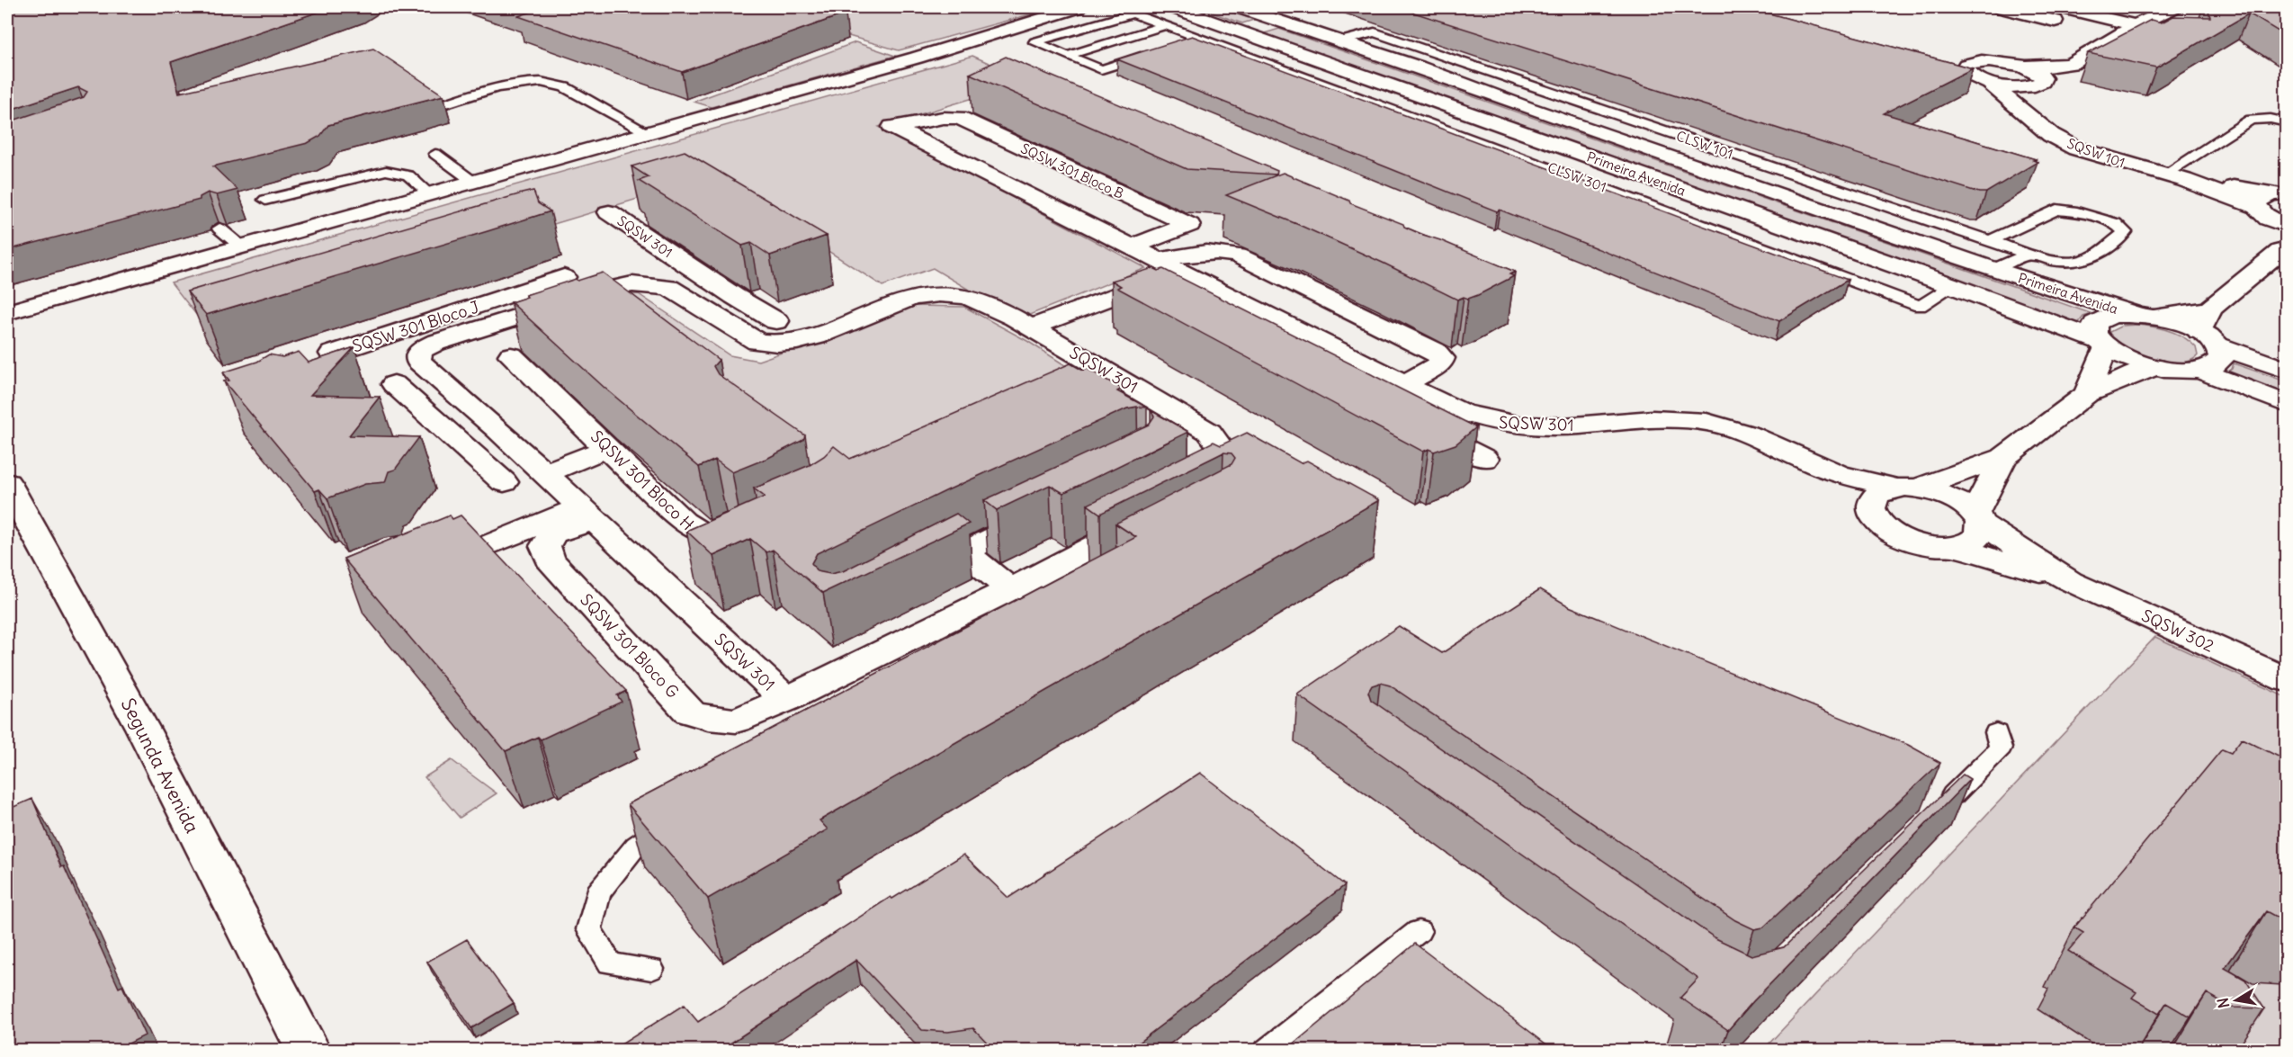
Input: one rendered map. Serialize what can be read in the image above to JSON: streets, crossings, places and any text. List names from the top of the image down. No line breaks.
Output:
{"streets":{"street":["SQSW 101","SQSW 301 Bloco B","Primeira Avenida","SQSW 301","SQSW 301 Bloco J","SQSW 301 Bloco H","SQSW 302","SQSW 301 Bloco G","Segunda Avenida"],"lane":["CLSW 101","CLSW 301"]},"crossings":[["CLSW 101","Primeira Avenida"],["SQSW 301 Bloco B","SQSW 301"],["Primeira Avenida","CLSW 301"],["SQSW 301","SQSW 301 Bloco J"],["SQSW 301","SQSW 302"],["SQSW 301","SQSW 301 Bloco G"]],"north":"left"}
